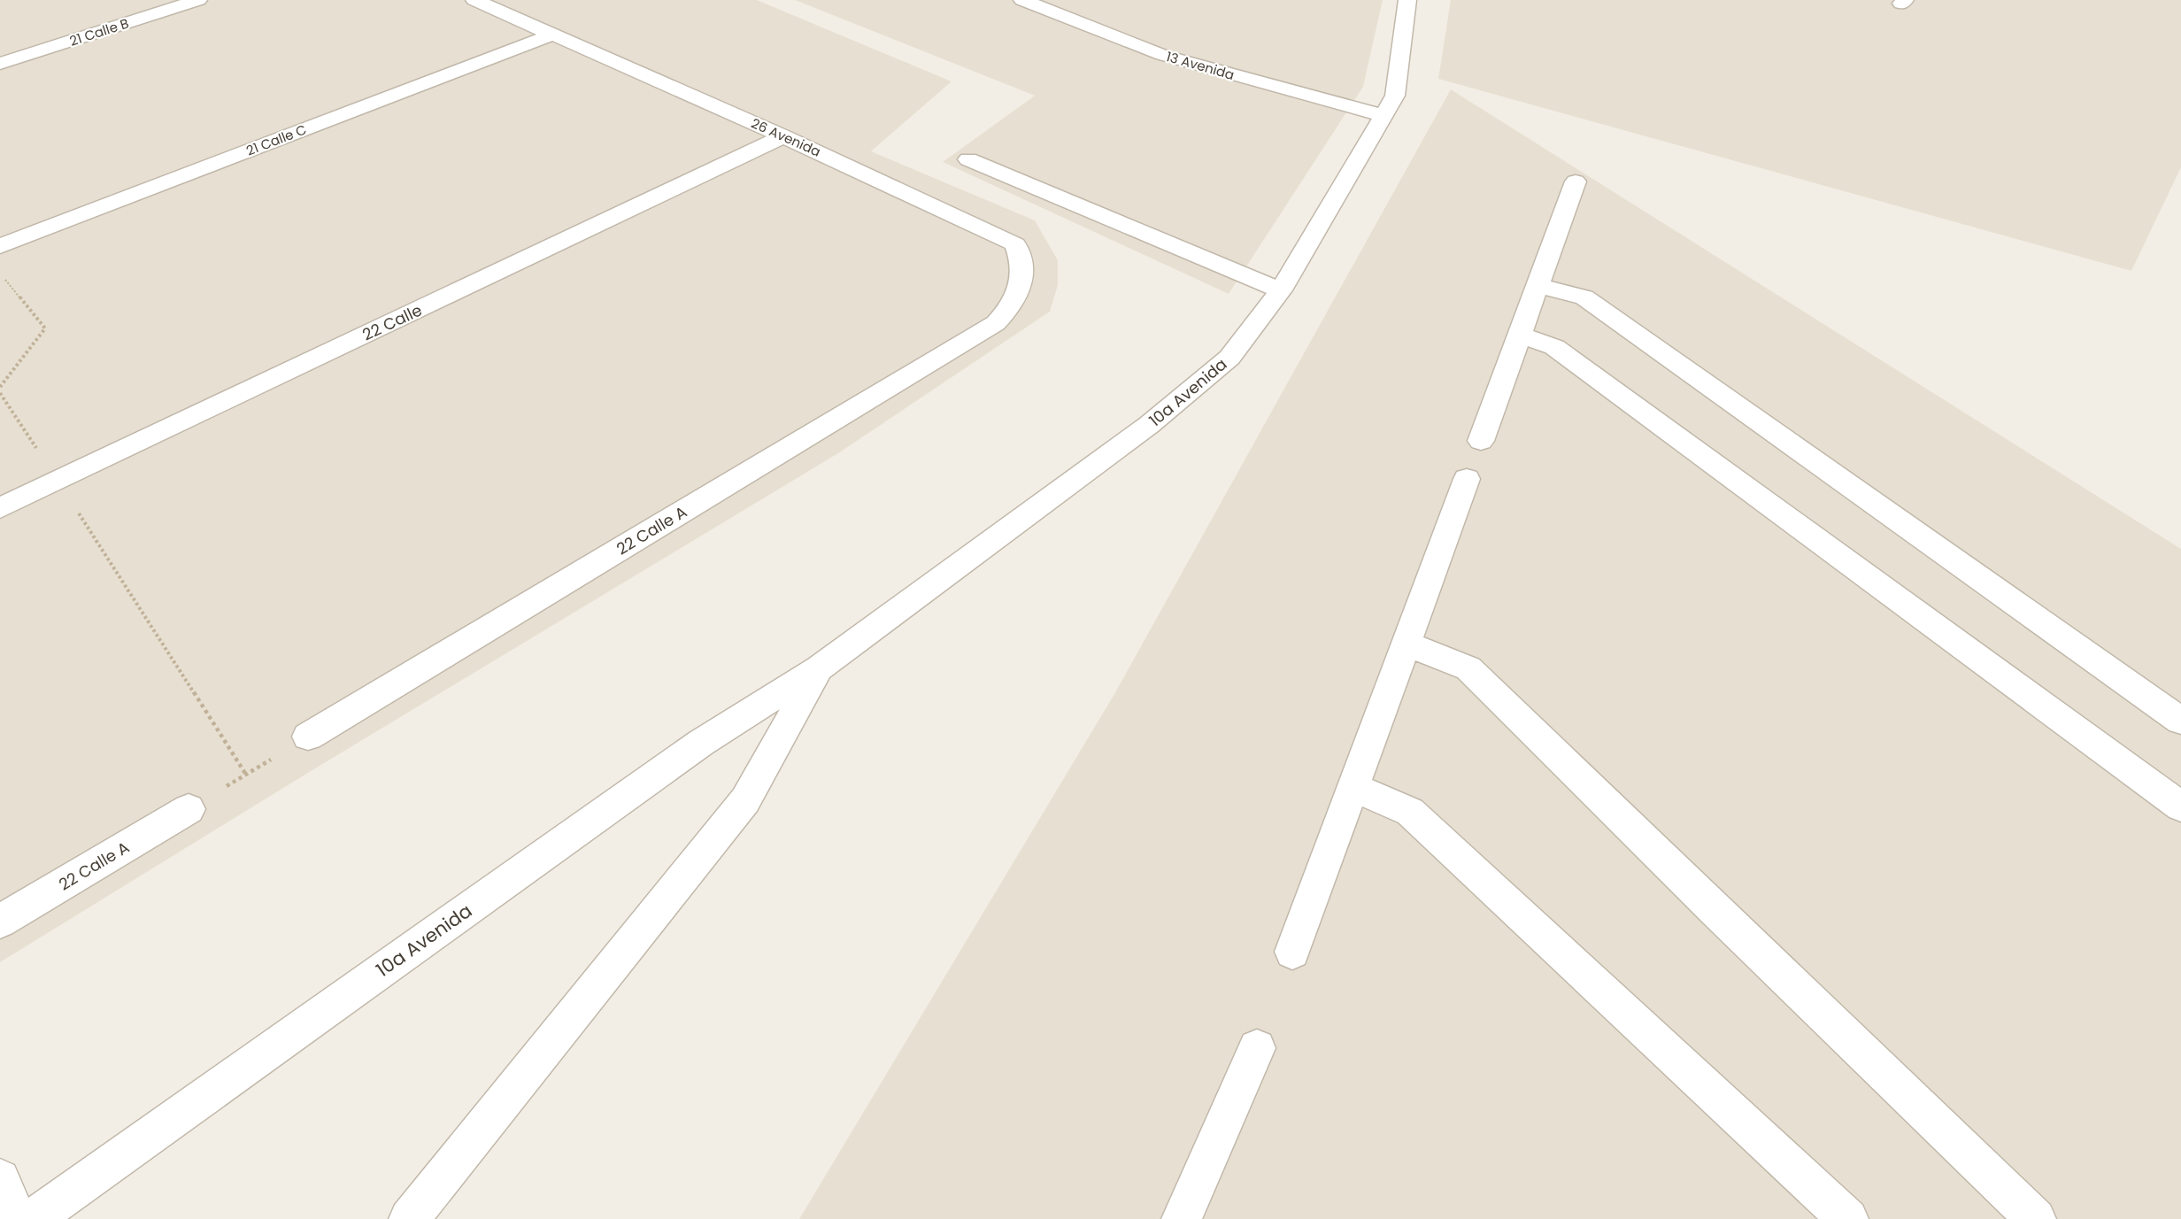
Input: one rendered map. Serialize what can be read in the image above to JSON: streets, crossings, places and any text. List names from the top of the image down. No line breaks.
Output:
{"streets":{"street":["21 Calle B","13 Avenida","26 Avenida","21 Calle C","22 Calle","10a Avenida","22 Calle A"]},"crossings":[["13 Avenida","10a Avenida"],["26 Avenida","21 Calle C"],["26 Avenida","22 Calle"],["26 Avenida","22 Calle A"]]}
